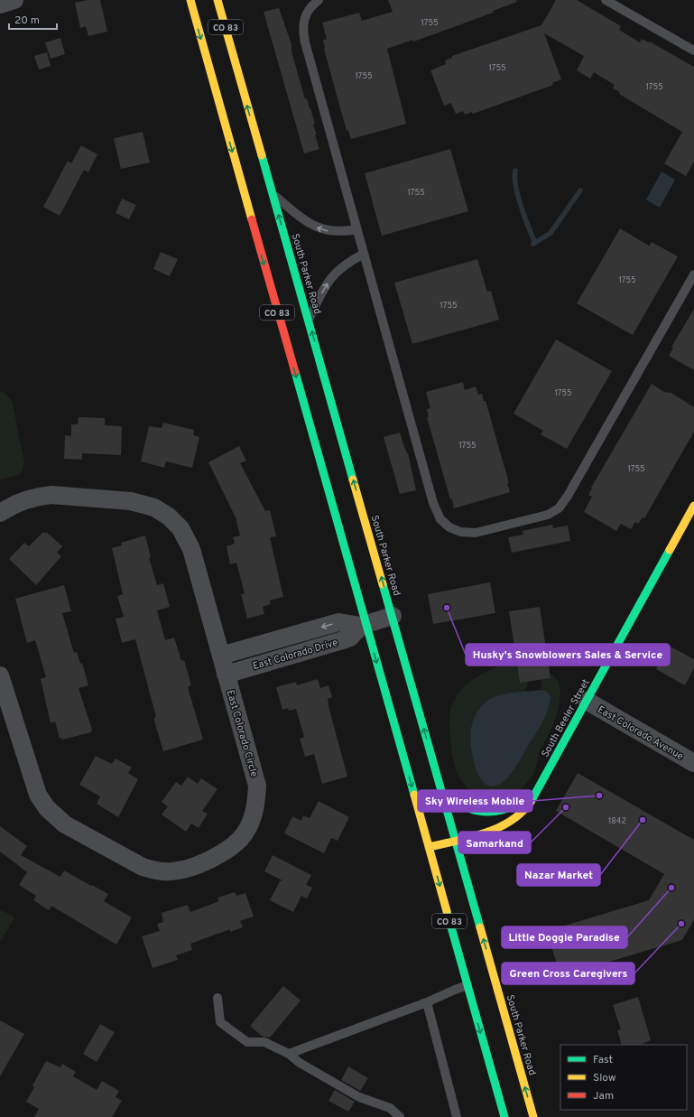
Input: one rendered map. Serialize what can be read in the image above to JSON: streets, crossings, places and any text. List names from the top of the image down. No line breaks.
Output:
{"streets":{"main road":["CO 83","South Parker Road","South Beeler Street"],"street":["East Colorado Drive","East Colorado Avenue","East Colorado Circle"]},"crossings":[["CO 83","East Colorado Drive"],["CO 83","South Beeler Street"],["South Parker Road","East Colorado Drive"],["South Parker Road","South Beeler Street"],["East Colorado Drive","East Colorado Circle"],["South Beeler Street","East Colorado Avenue"]],"places":["Husky's Snowblowers Sales & Service","Sky Wireless Mobile","Samarkand","Nazar Market","Little Doggie Paradise","Green Cross Caregivers"],"house_numbers":["1755","1755","1755","1755","1755","1755","1755","1755","1755","1755","1842"],"legend":["Fast","Slow","Jam"],"scale_bar":"20 m"}
